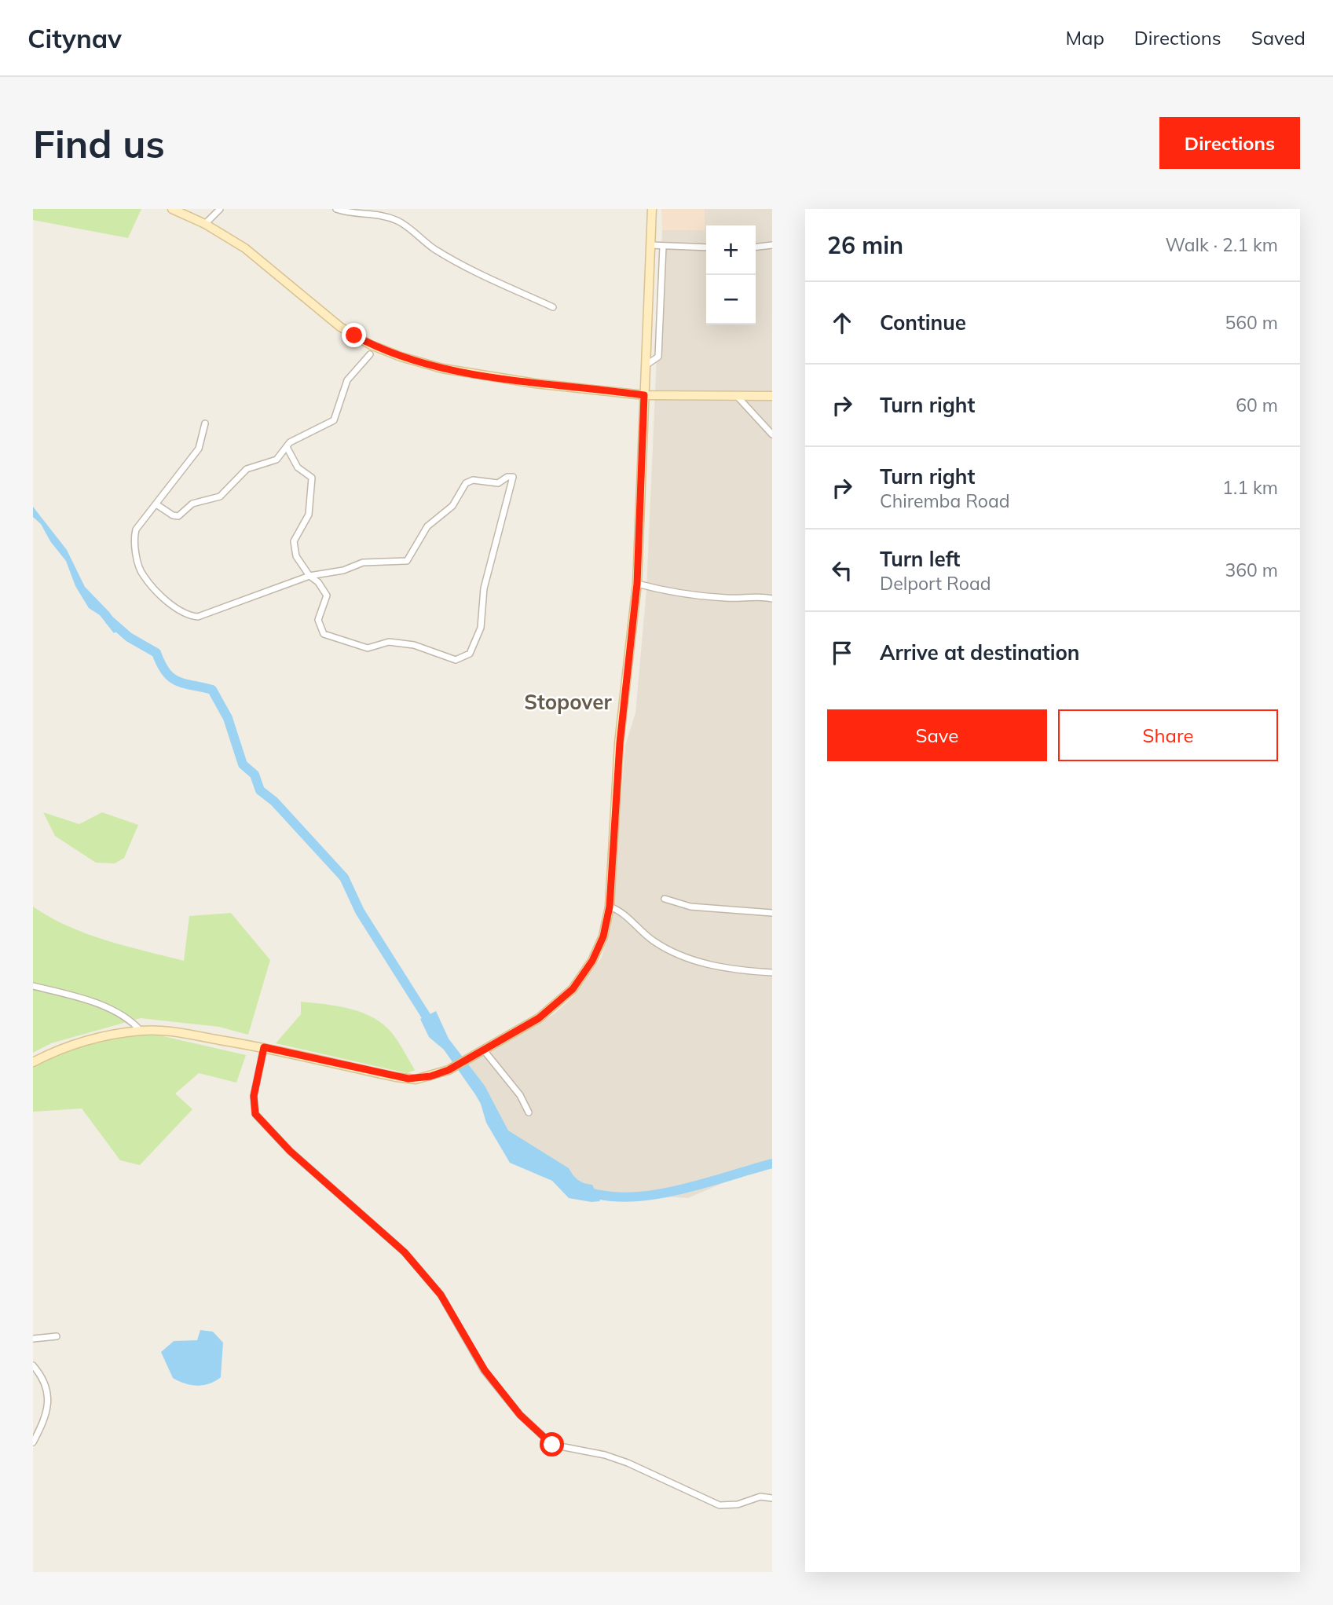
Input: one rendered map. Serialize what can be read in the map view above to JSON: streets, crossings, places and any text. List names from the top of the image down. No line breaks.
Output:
{"districts":["Stopover"],"page":{"header":"Citynav","nav":["Map","Directions","Saved"],"buttons":["Directions",["Save","Share"]],"title":"Find us","heading":["26 min","Walk · 2.1 km"],"map_buttons":["+","−"],"list":[["Continue","560 m"],["Turn right","60 m"],["Turn right","Chiremba Road","1.1 km"],["Turn left","Delport Road","360 m"],"Arrive at destination"]}}
